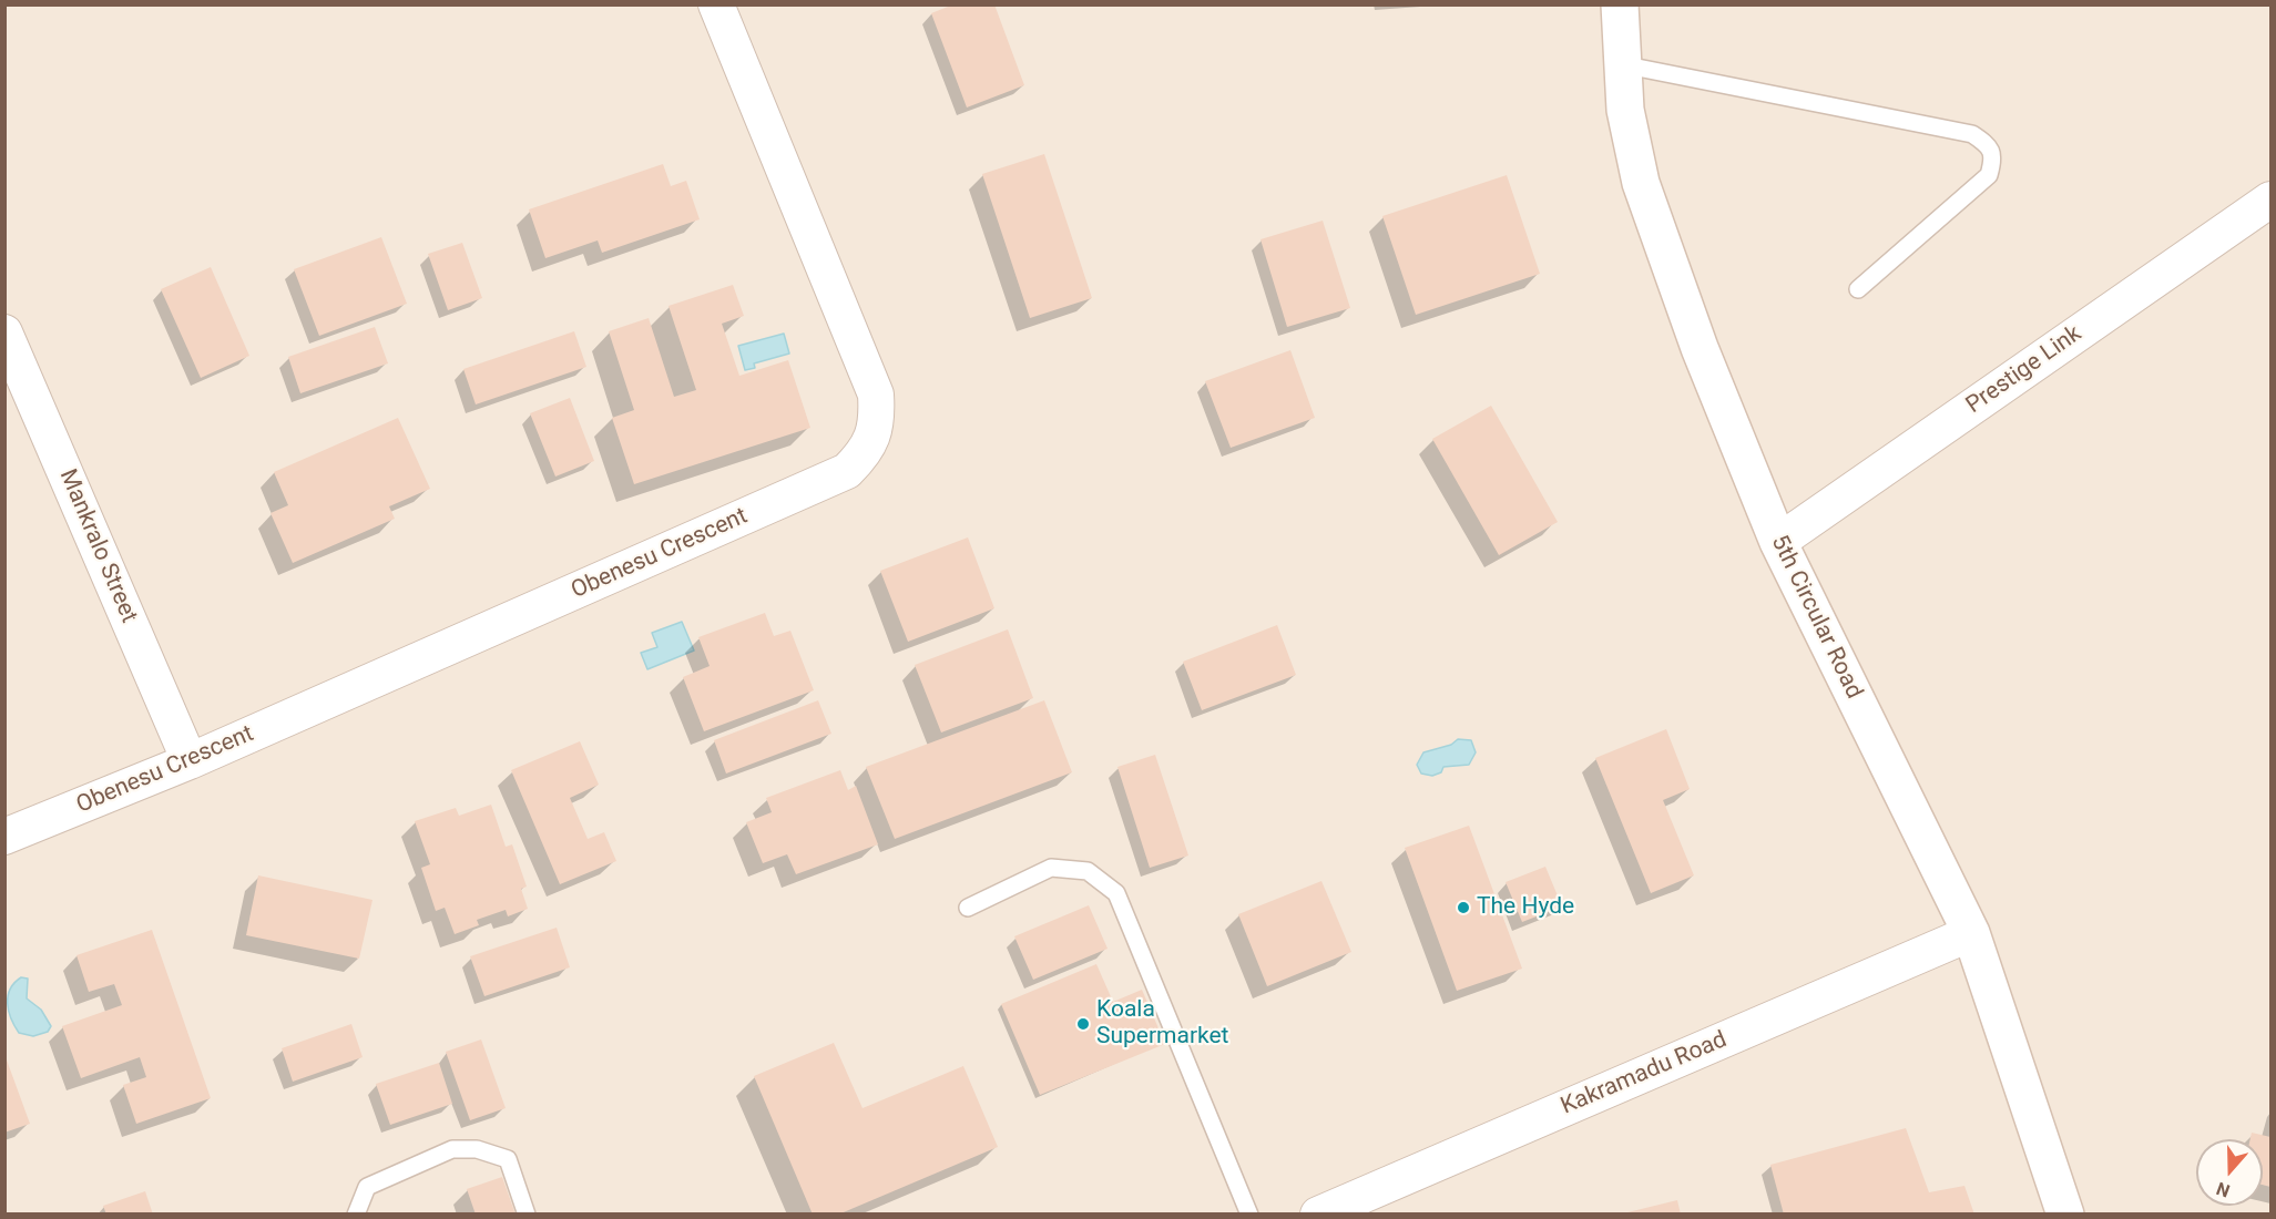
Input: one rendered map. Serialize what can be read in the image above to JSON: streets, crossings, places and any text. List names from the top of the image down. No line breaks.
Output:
{"streets":{"street":["Prestige Link","Mankralo Street","Obenesu Crescent","5th Circular Road","Kakramadu Road"]},"crossings":[["Prestige Link","5th Circular Road"],["Mankralo Street","Obenesu Crescent"],["5th Circular Road","Kakramadu Road"]],"places":["The Hyde","Koala Supermarket"],"north":"bottom"}
